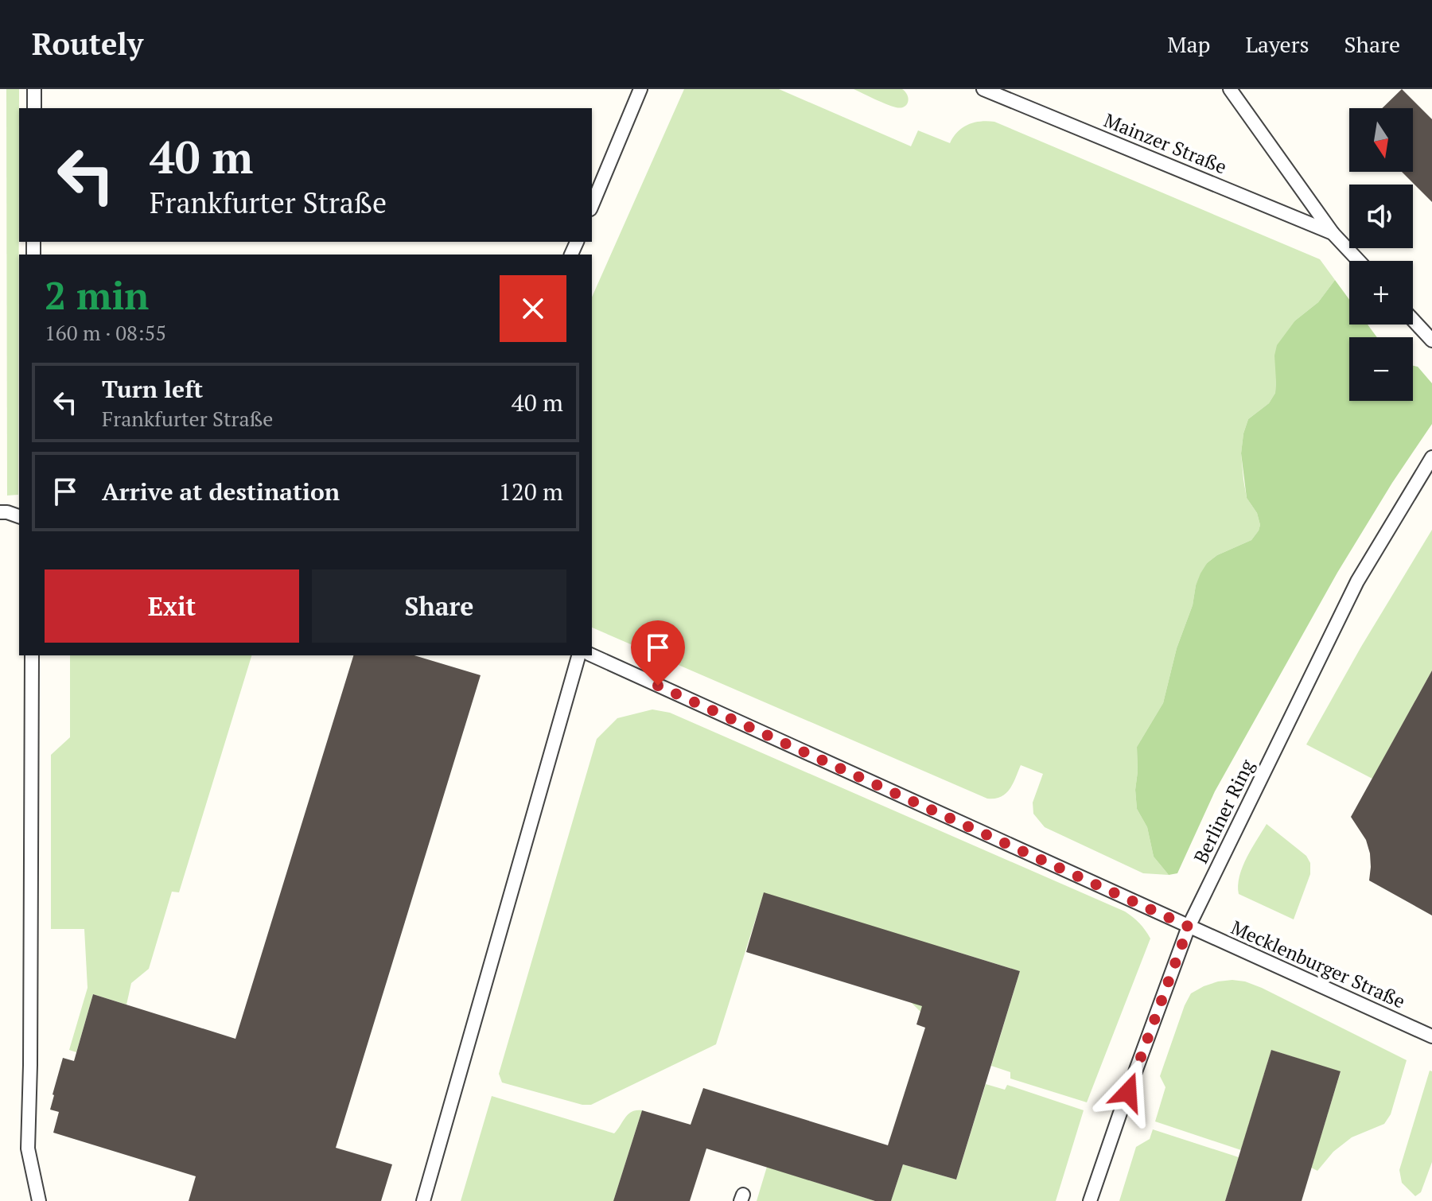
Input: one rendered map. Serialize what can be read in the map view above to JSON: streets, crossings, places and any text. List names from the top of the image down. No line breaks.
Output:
{"streets":{"lane":["Mainzer Straße","Berliner Ring","Mecklenburger Straße"]},"crossings":[["Berliner Ring","Mecklenburger Straße"]],"north":"bottom","page":{"header":"Routely","nav":["Map","Layers","Share"],"map_buttons":["+","−"],"turn":["40 m","Frankfurter Straße"],"heading":["2 min","160 m · 08:55"],"list":[{"name":"Turn left","note":"Frankfurter Straße","value":"40 m"},{"name":"Arrive at destination","value":"120 m"}],"buttons":["Exit","Share"]}}
